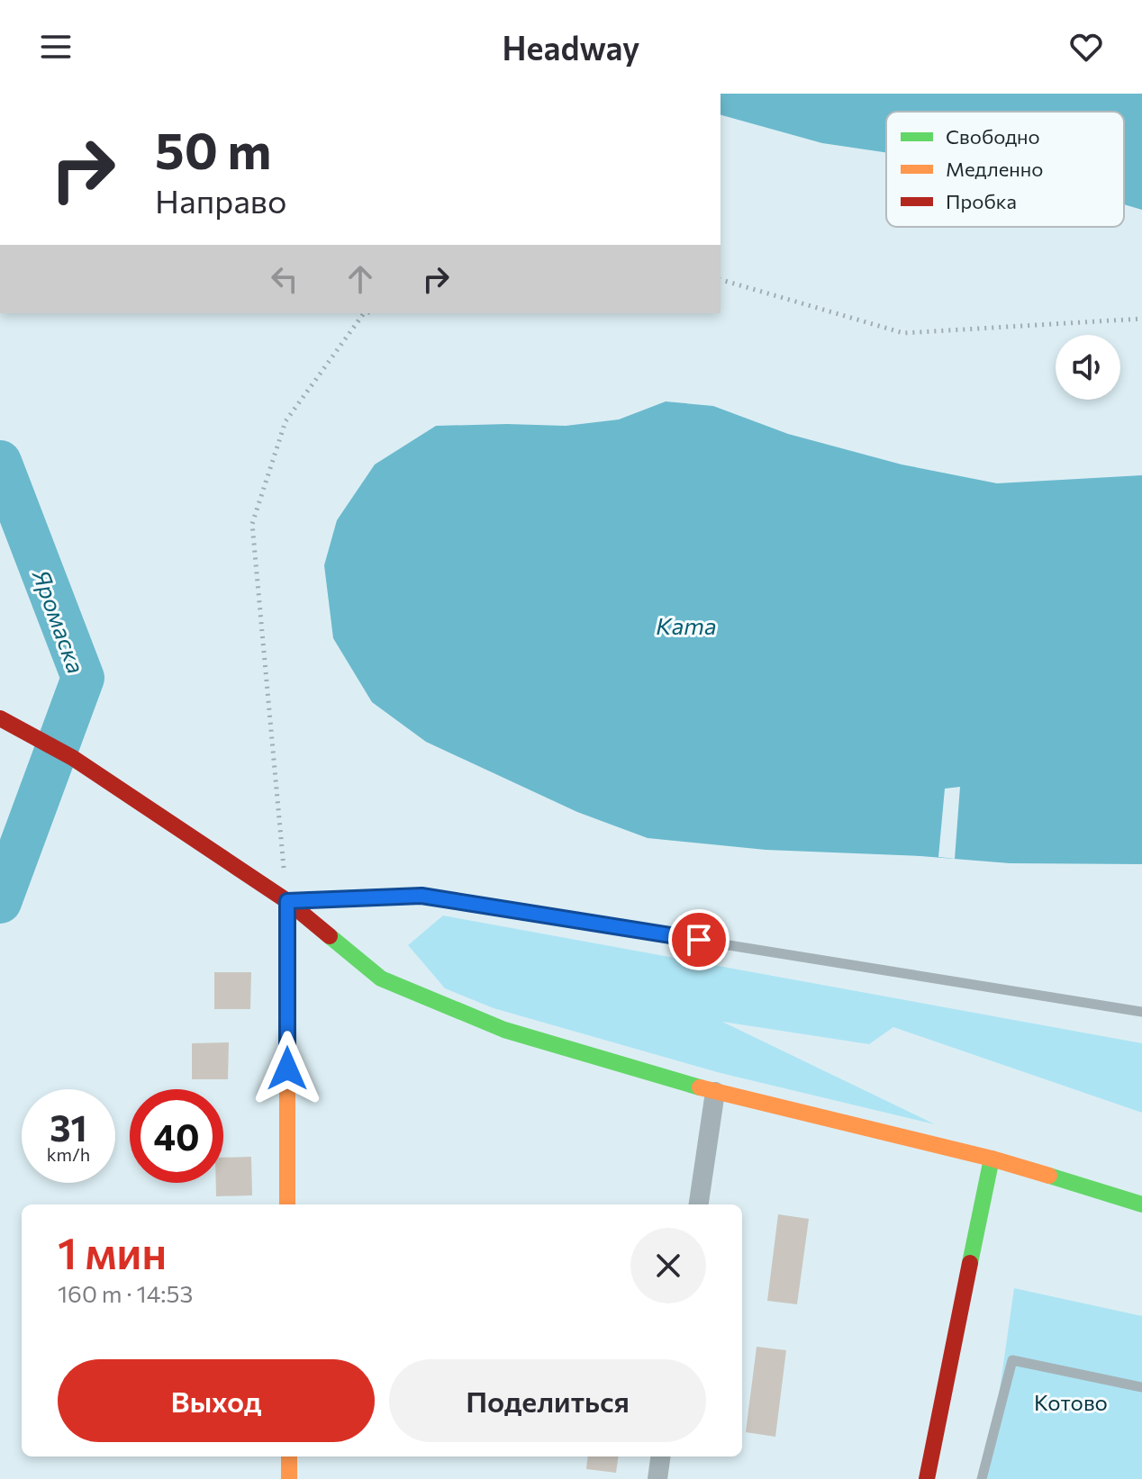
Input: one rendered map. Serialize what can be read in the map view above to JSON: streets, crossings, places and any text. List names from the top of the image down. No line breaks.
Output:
{"water":["Яромаска","Kama"],"parks":["Котово"],"legend":["Свободно","Медленно","Пробка"],"page":{"header":"Headway","turn":["50 m","Направо"],"speed":"31 km/h","limit":"40","heading":["1 мин","160 m · 14:53"],"buttons":["Выход","Поделиться"]}}
